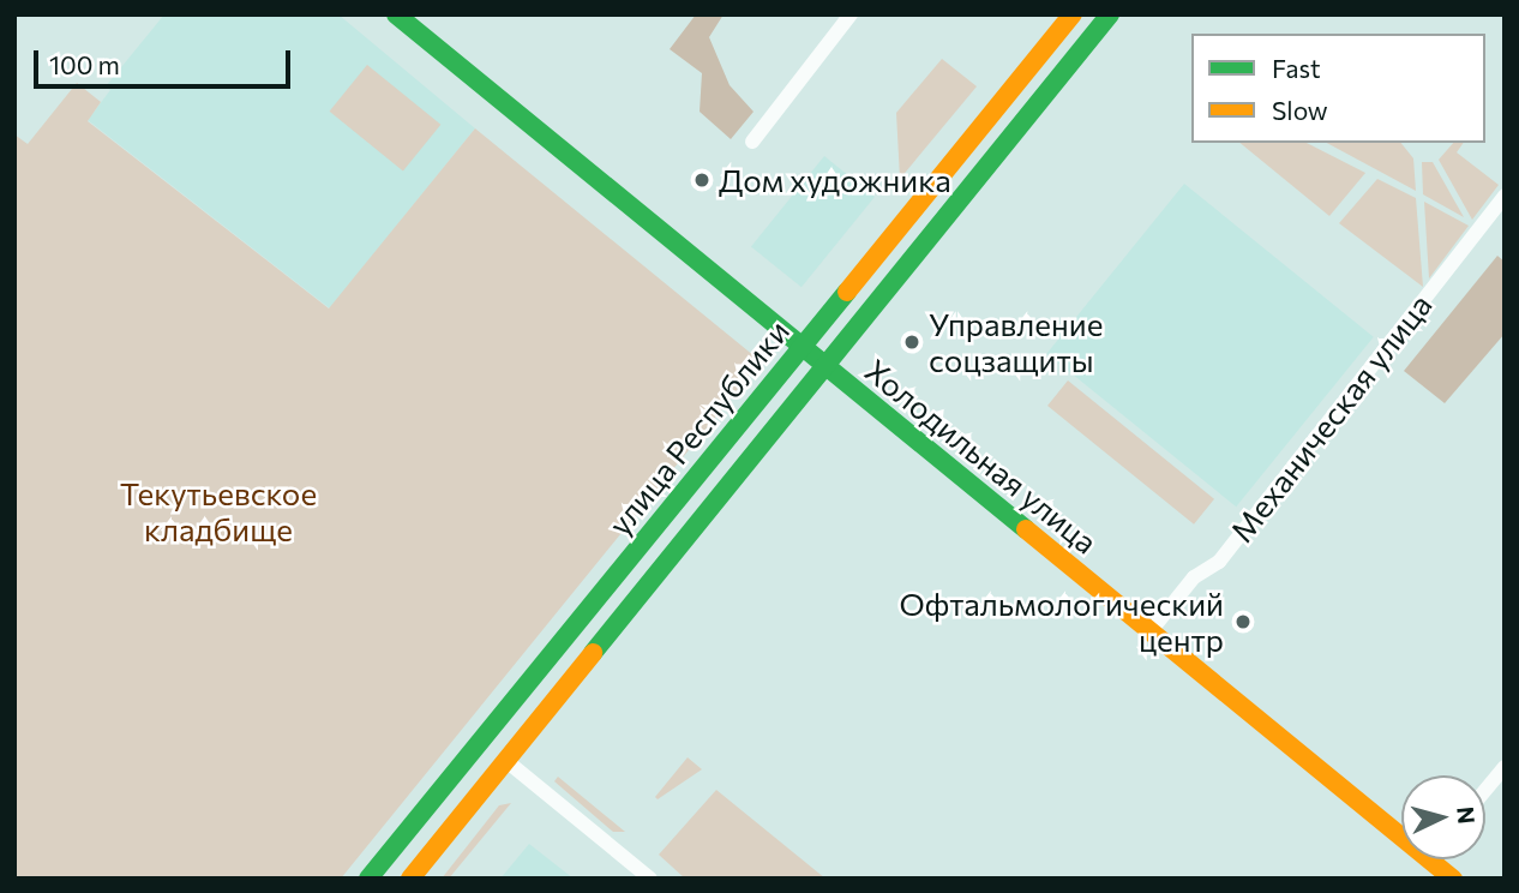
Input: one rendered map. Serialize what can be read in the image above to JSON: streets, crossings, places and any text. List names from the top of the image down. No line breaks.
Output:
{"streets":{"main road":["улица Республики","Холодильная улица"],"street":["Механическая улица"]},"crossings":[["Механическая улица","Холодильная улица"],["улица Республики","Холодильная улица"]],"parks":["Текутьевское кладбище"],"places":["Дом художника","Управление соцзащиты","Офтальмологический центр"],"legend":["Fast","Slow"],"scale_bar":"100 m","north":"right"}
